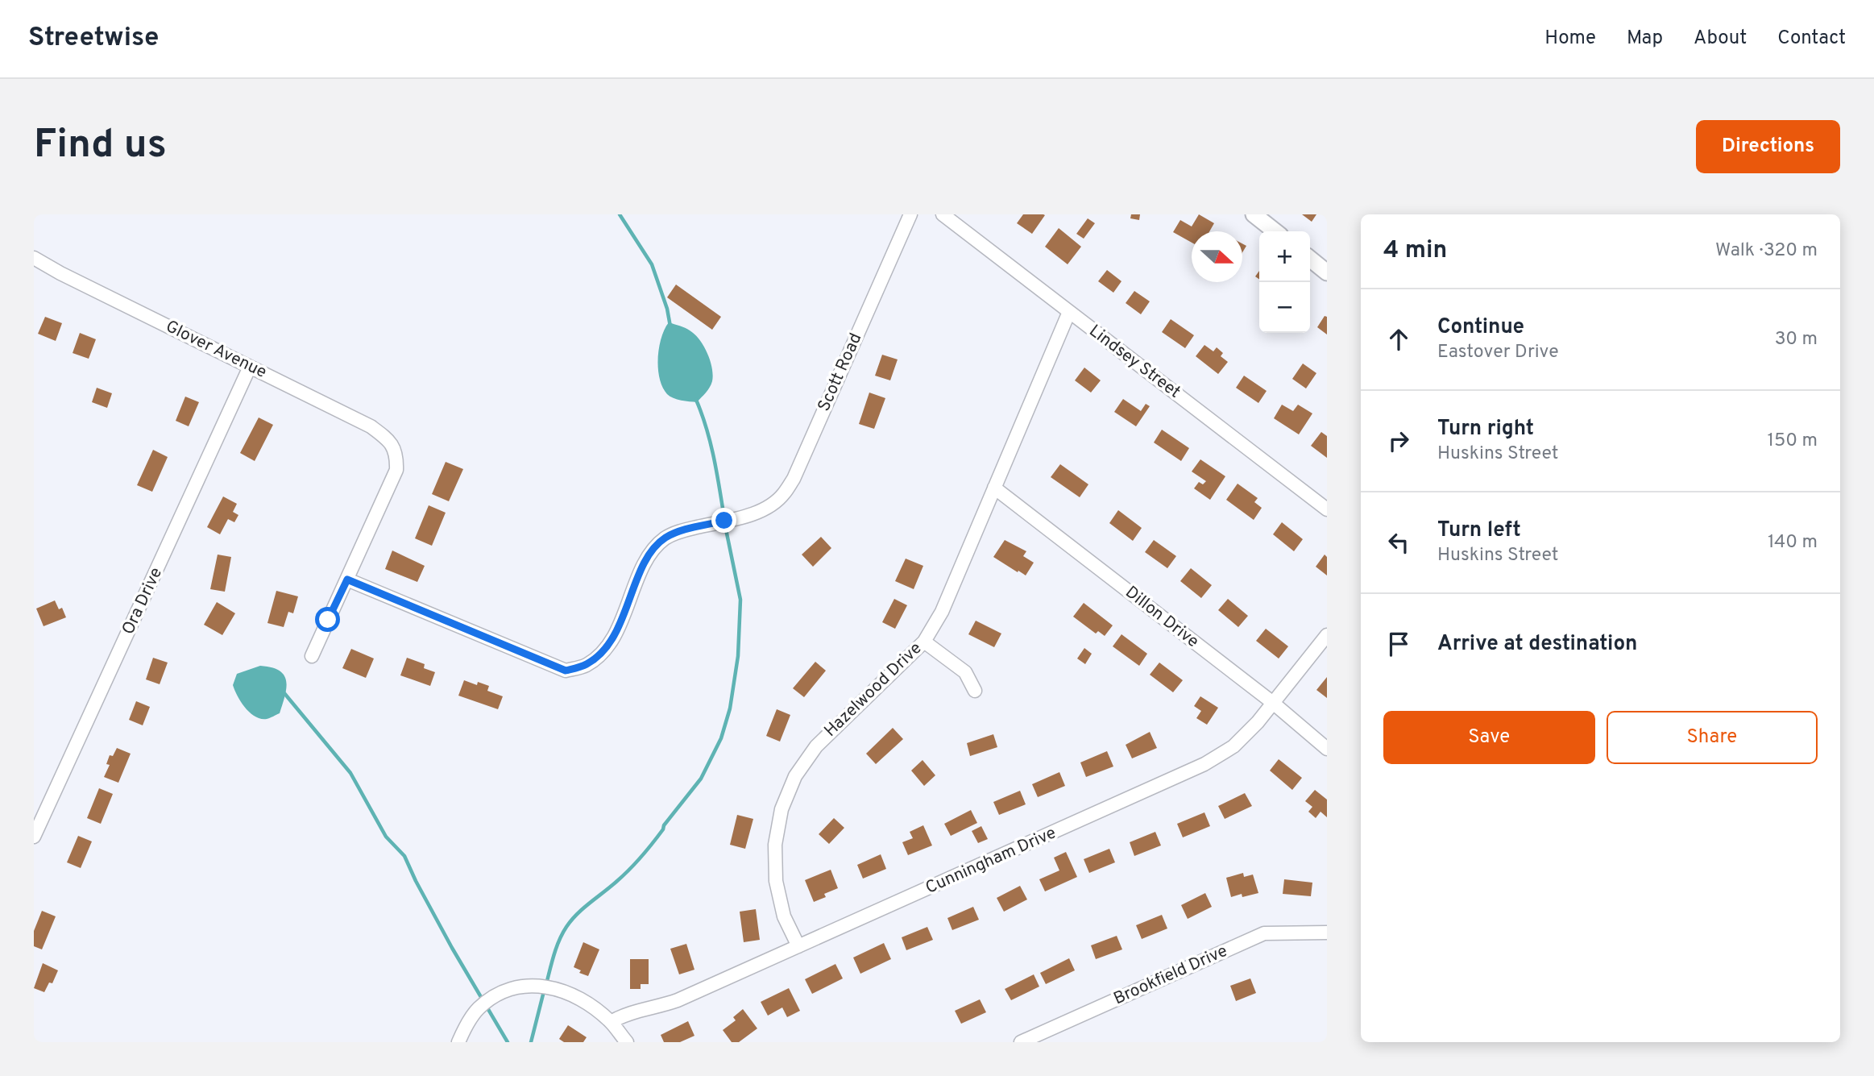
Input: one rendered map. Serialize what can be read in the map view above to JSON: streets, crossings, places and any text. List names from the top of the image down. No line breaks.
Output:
{"streets":{"street":["Glover Avenue","Lindsey Street","Scott Road","Ora Drive","Dillon Drive","Hazelwood Drive","Cunningham Drive","Brookfield Drive"]},"crossings":[["Glover Avenue","Scott Road"],["Glover Avenue","Ora Drive"],["Lindsey Street","Hazelwood Drive"],["Dillon Drive","Hazelwood Drive"],["Dillon Drive","Cunningham Drive"],["Hazelwood Drive","Cunningham Drive"]],"north":"right","page":{"header":"Streetwise","nav":["Home","Map","About","Contact"],"buttons":["Directions",["Save","Share"]],"title":"Find us","heading":["4 min","Walk · 320 m"],"map_buttons":["+","−"],"list":[["Continue","Eastover Drive","30 m"],["Turn right","Huskins Street","150 m"],["Turn left","Huskins Street","140 m"],"Arrive at destination"]}}
